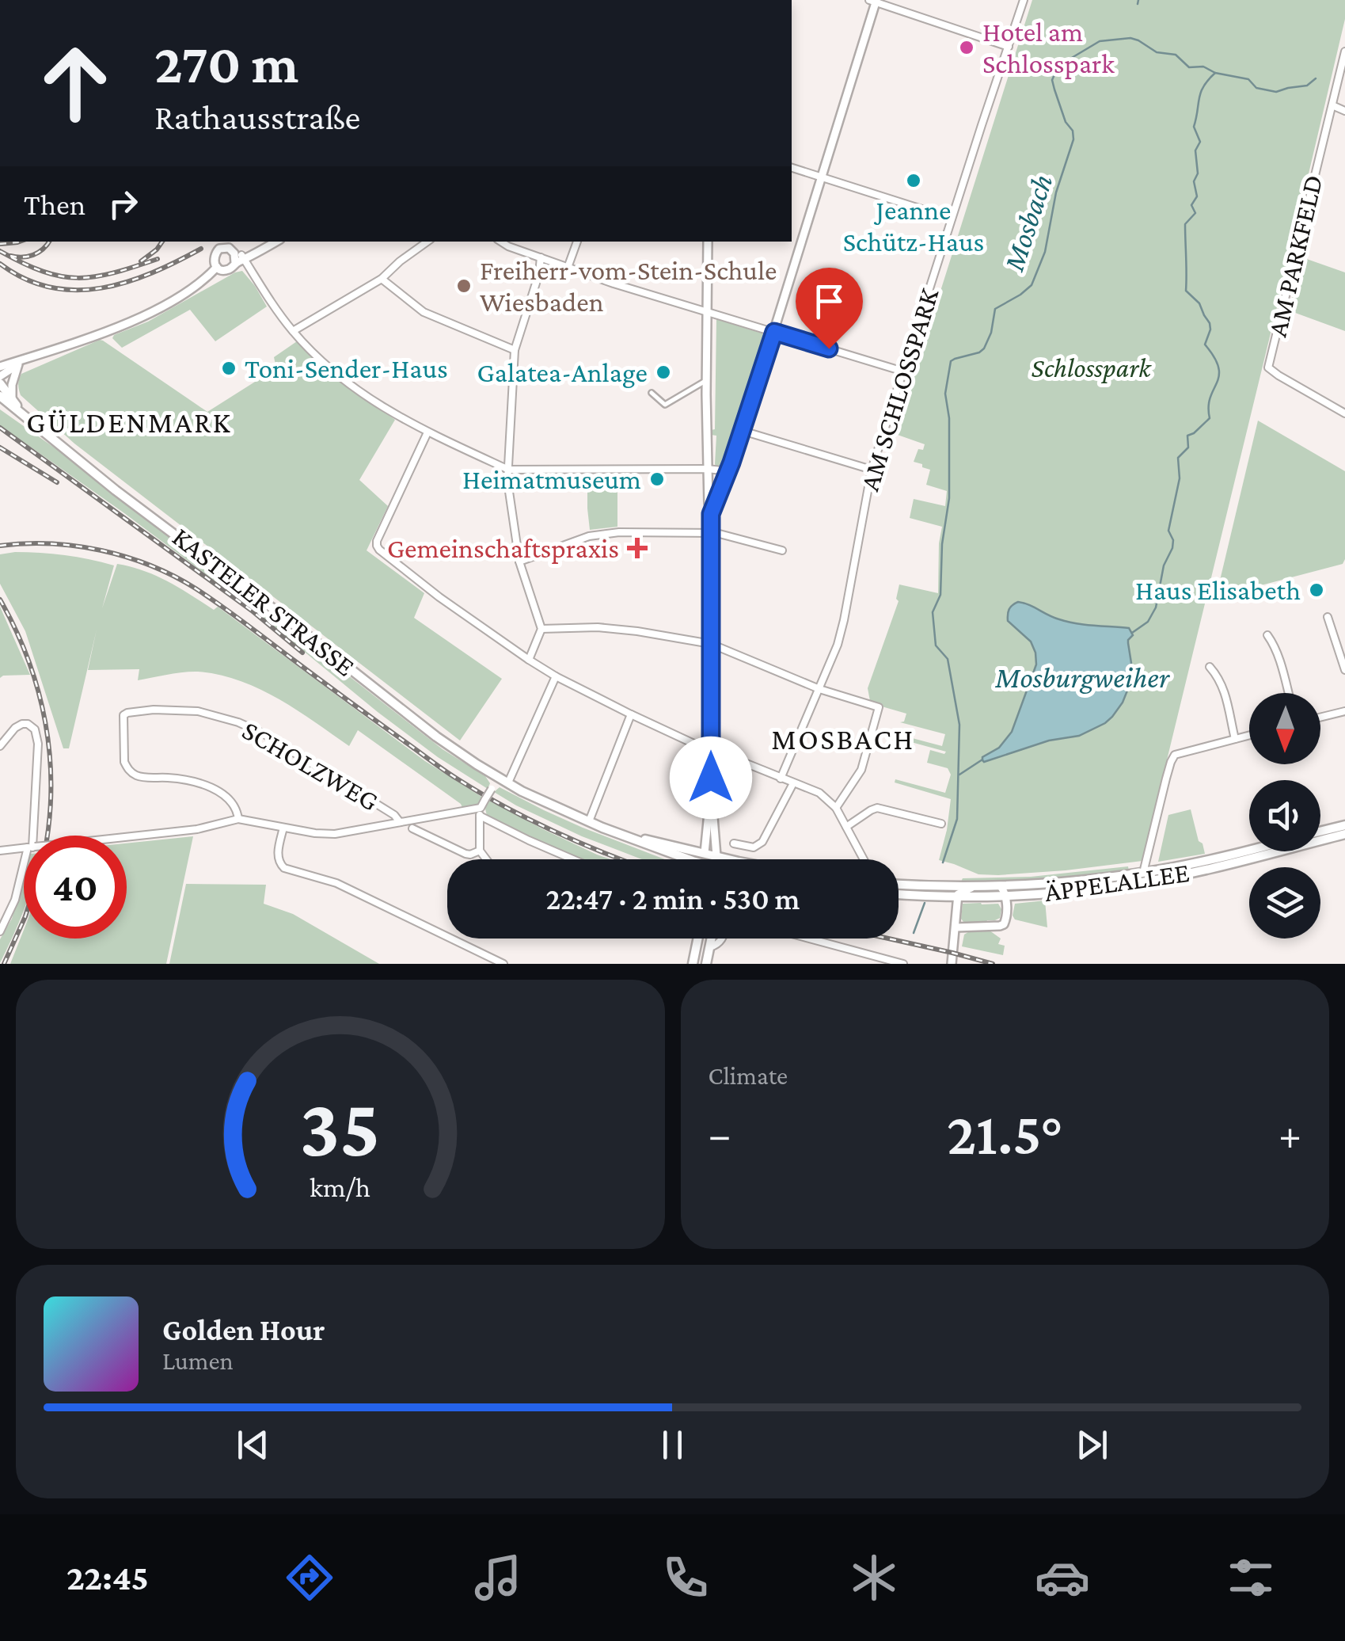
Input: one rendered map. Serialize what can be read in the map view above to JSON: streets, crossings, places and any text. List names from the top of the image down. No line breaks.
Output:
{"streets":{"main road":["KASTELER STRASSE","ÄPPELALLEE"],"street":["AM PARKFELD","AM SCHLOSSPARK","SCHOLZWEG"]},"districts":["GÜLDENMARK","MOSBACH"],"water":["Mosbach","Mosburgweiher"],"parks":["Schlosspark"],"places":{"other":["Hotel am Schlosspark","Jeanne Schütz-Haus","Freiherr-vom-Stein-Schule Wiesbaden","Toni-Sender-Haus","Galatea-Anlage","Heimatmuseum","Haus Elisabeth"],"health":["Gemeinschaftspraxis"]},"north":"bottom","page":{"turn":["270 m","Rathausstraße"],"then":"Then","limit":"40","trip":"22:47 · 2 min · 530 m","tile":"Climate","heat":["−","21.5°","+"],"song":["Golden Hour","Lumen"],"tabs":"22:45","gauge":["35","km/h"]}}
